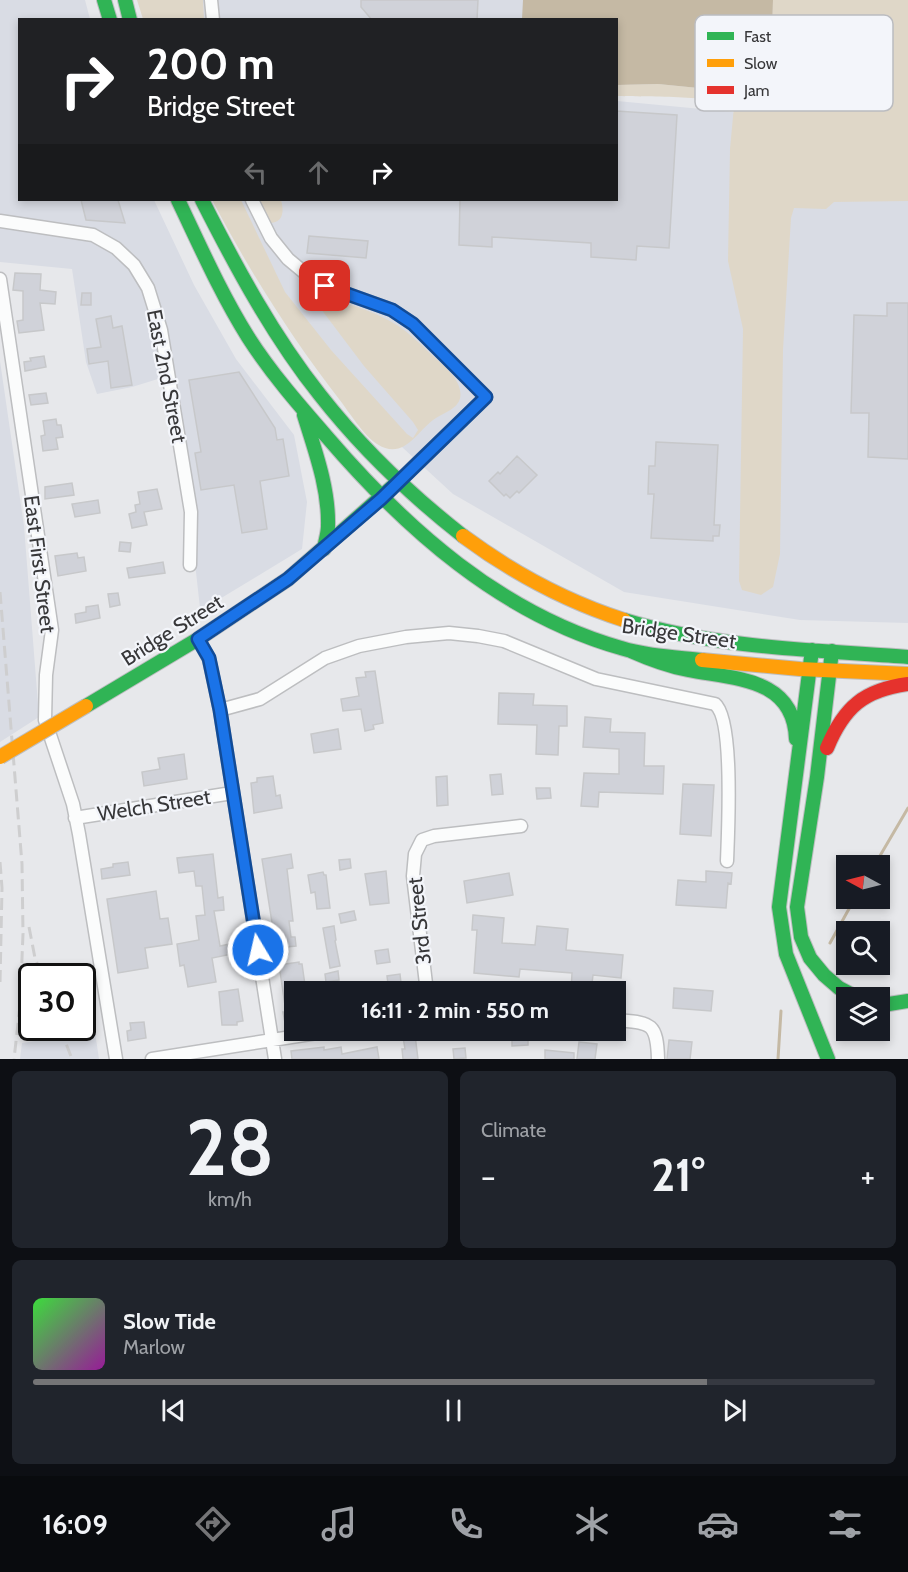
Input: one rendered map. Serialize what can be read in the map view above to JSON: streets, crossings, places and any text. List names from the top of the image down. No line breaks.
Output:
{"streets":{"main road":["Bridge Street"],"street":["East 2nd Street","East First Street","Welch Street","3rd Street"]},"crossings":[["East First Street","Welch Street"]],"legend":["Fast","Slow","Jam"],"north":"left","page":{"turn":["200 m","Bridge Street"],"limit":"30","trip":"16:11 · 2 min · 550 m","tile":[["28","km/h"],"Climate"],"heat":["−","21°","+"],"song":["Slow Tide","Marlow"],"tabs":"16:09"}}
